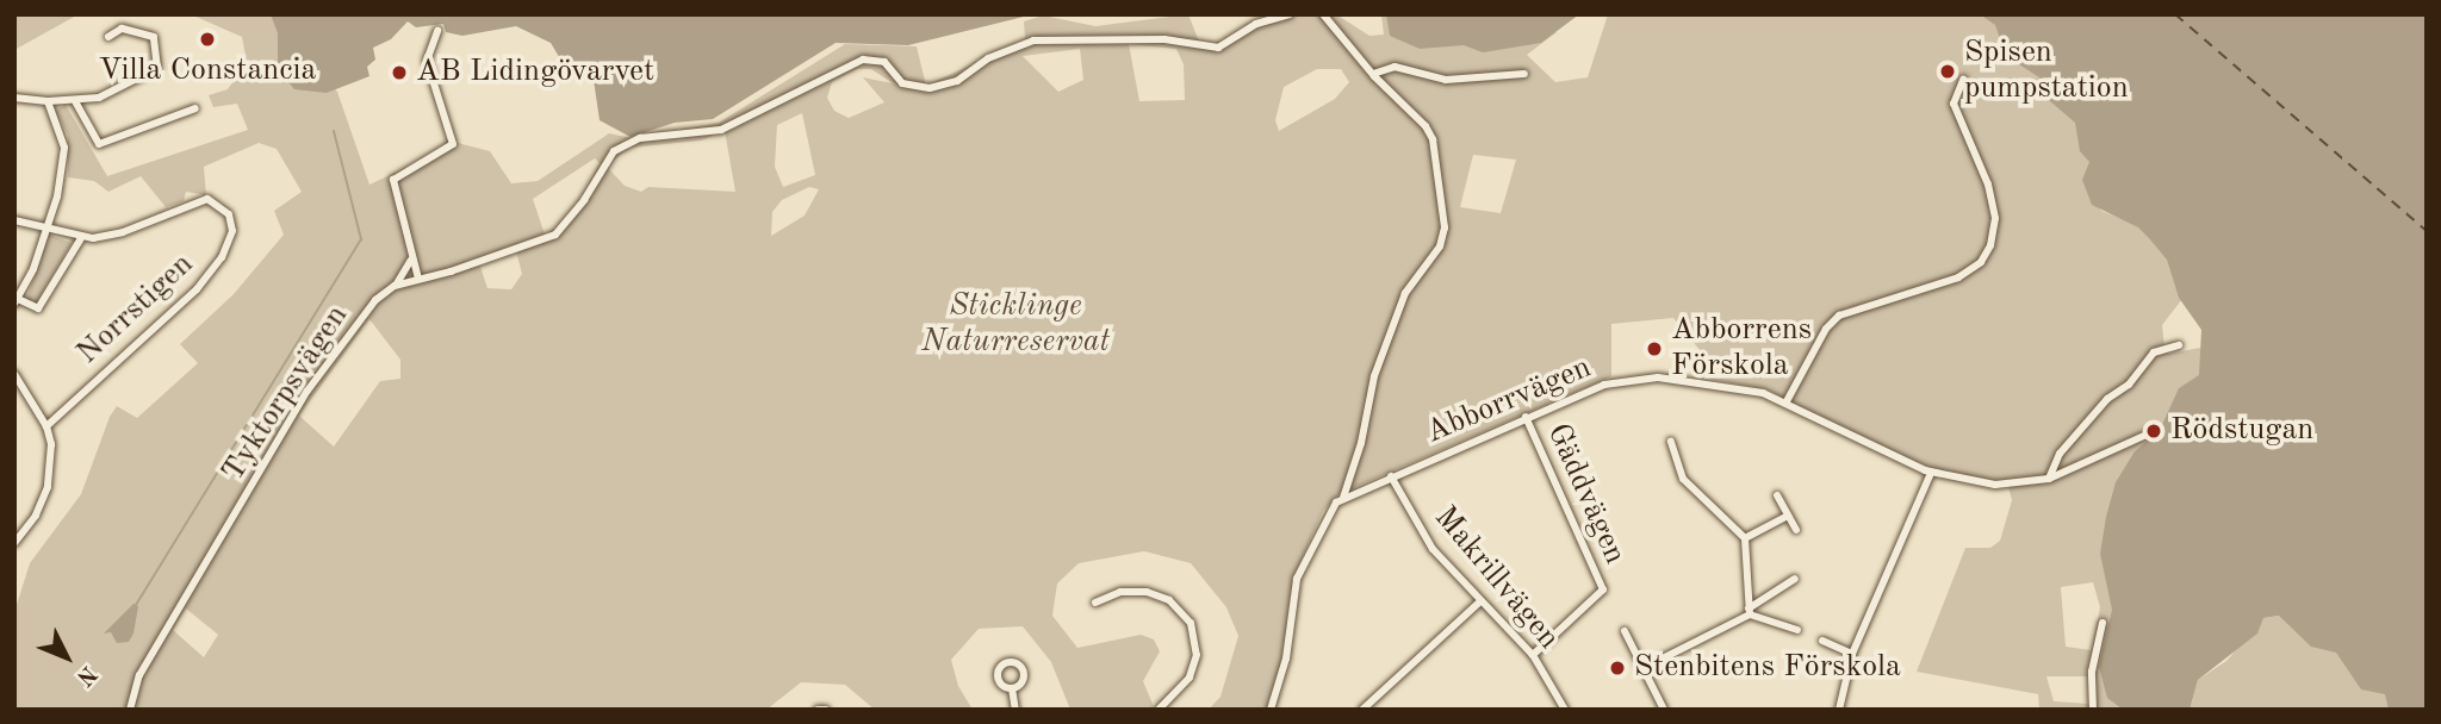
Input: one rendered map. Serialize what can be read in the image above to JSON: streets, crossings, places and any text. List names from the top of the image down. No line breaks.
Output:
{"streets":{"street":["Norrstigen","Tyktorpsvägen","Abborrvägen","Gäddvägen","Makrillvägen"]},"crossings":[["Abborrvägen","Gäddvägen"],["Abborrvägen","Makrillvägen"],["Gäddvägen","Makrillvägen"]],"parks":["Sticklinge Naturreservat"],"places":["Villa Constancia","Spisen pumpstation","AB Lidingövarvet","Abborrens Förskola","Rödstugan","Stenbitens Förskola"],"north":"bottom right"}
